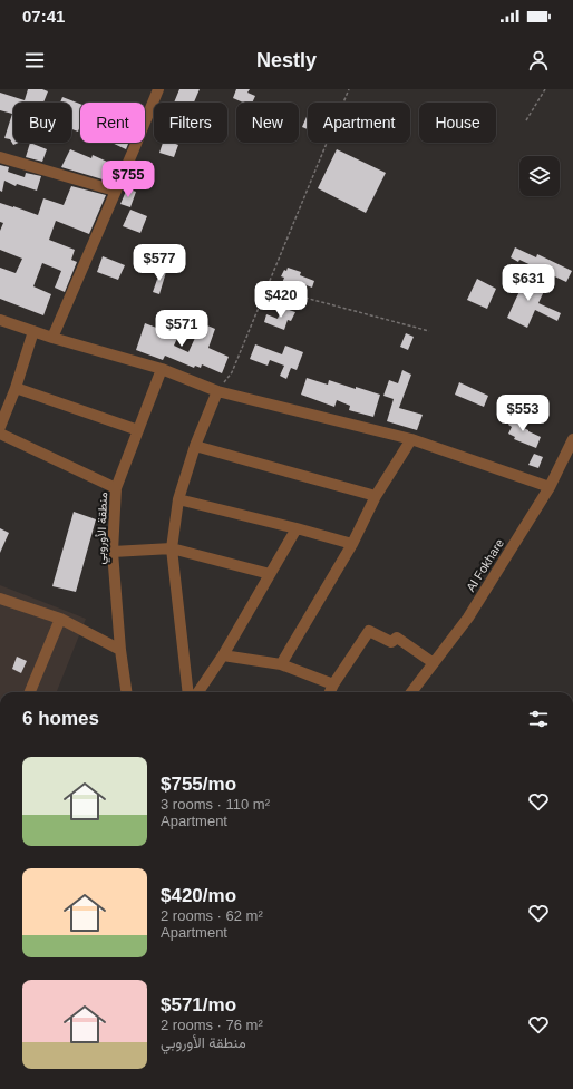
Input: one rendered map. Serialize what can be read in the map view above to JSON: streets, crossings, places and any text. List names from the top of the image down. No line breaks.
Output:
{"streets":{"street":["منطقة الأوروبي","Al Fokhare"]},"page":{"status":"07:41","header":"Nestly","chip":["Buy","Rent","Filters","New","Apartment","House"],"price":["$755","$577","$631","$420","$571","$553"],"heading":"6 homes","list":[{"name":"$755/mo","note":"3 rooms · 110 m² · Apartment"},{"name":"$420/mo","note":"2 rooms · 62 m² · Apartment"},{"name":"$571/mo","note":"2 rooms · 76 m² · منطقة الأوروبي"}]}}
